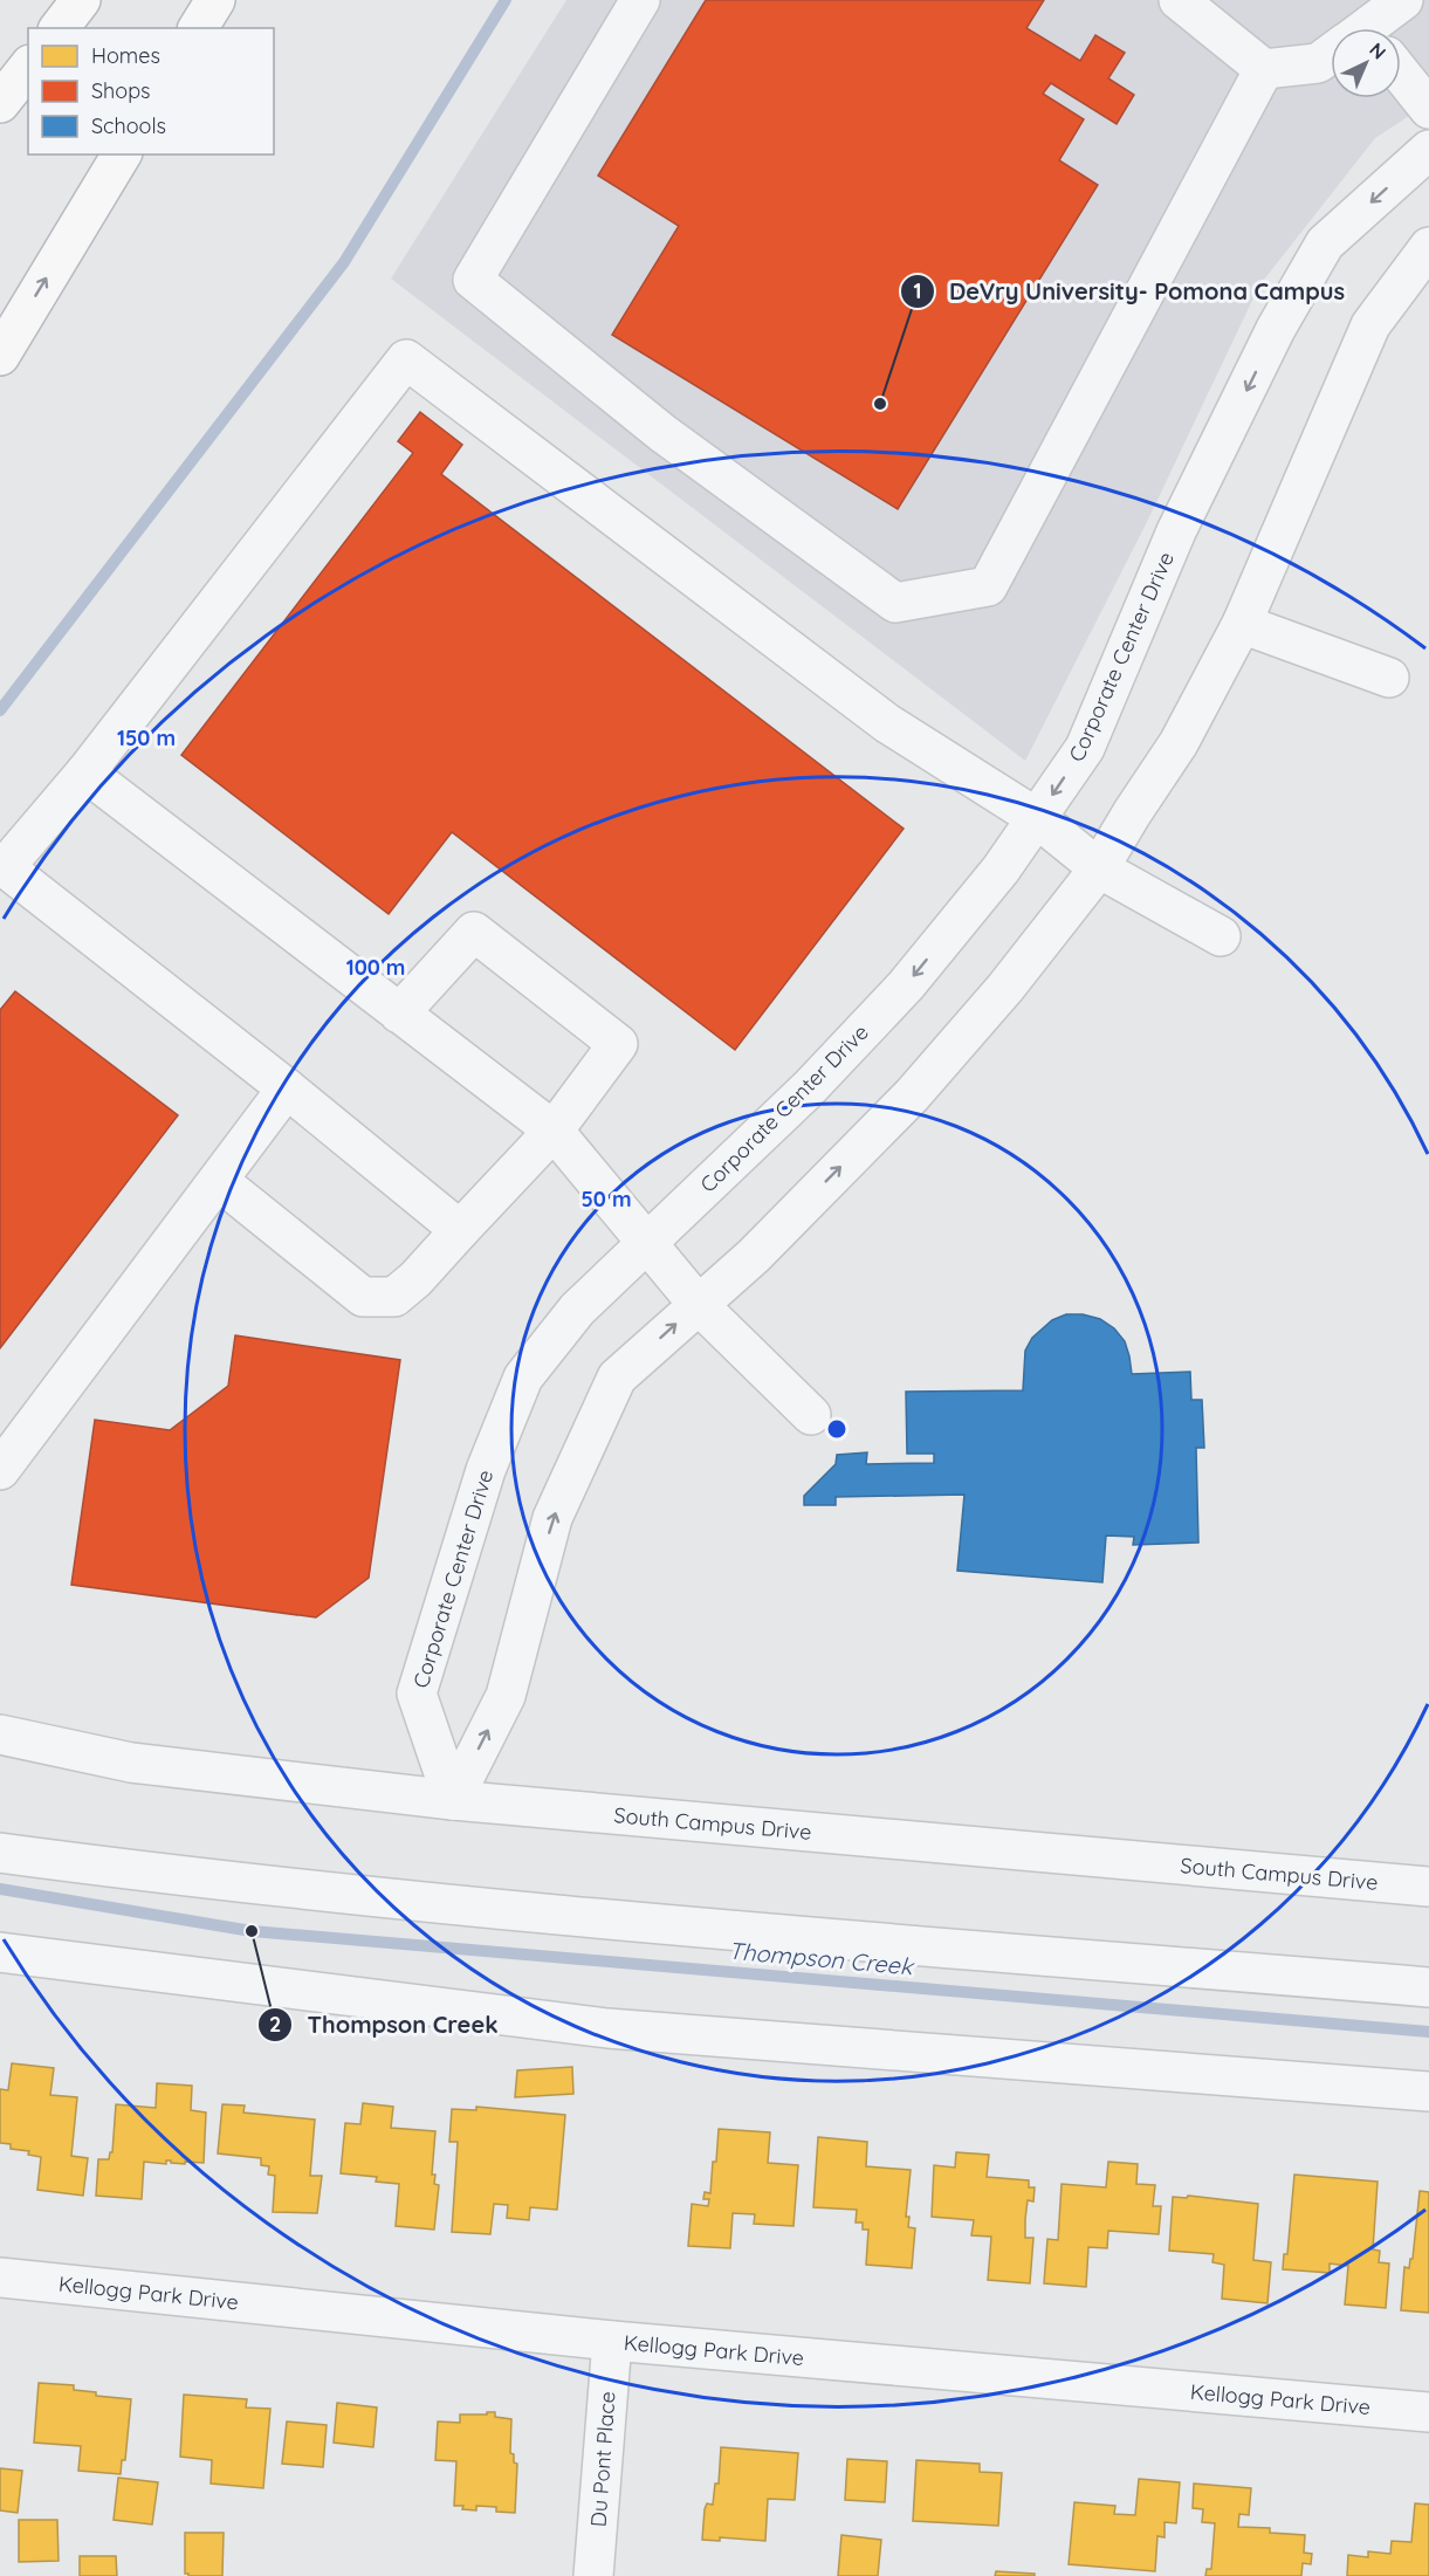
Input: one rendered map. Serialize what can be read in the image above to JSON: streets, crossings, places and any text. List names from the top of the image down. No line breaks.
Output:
{"streets":{"street":["Corporate Center Drive","South Campus Drive","Kellogg Park Drive","Du Pont Place"]},"crossings":[["Corporate Center Drive","South Campus Drive"],["Kellogg Park Drive","Du Pont Place"]],"water":["Thompson Creek"],"places":["DeVry University- Pomona Campus","Thompson Creek"],"legend":["Homes","Shops","Schools"],"north":"top right","rings":["150 m","100 m","50 m"]}
